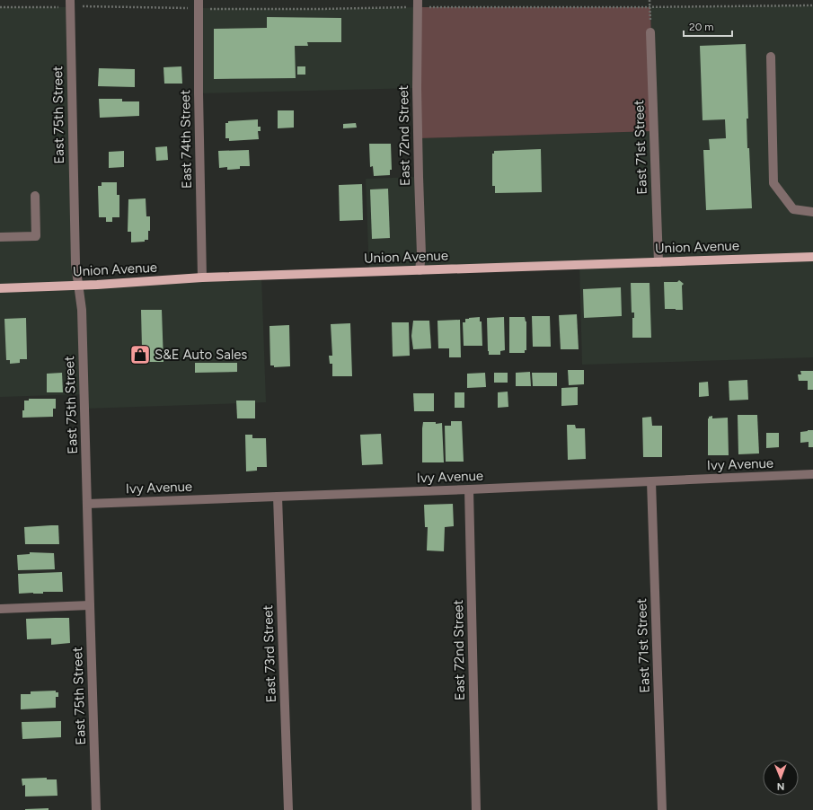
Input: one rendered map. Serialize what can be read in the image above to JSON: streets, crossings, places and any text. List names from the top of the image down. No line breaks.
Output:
{"streets":{"main road":["Union Avenue"],"street":["East 75th Street","East 72nd Street","East 74th Street","East 71st Street","Ivy Avenue","East 73rd Street"]},"crossings":[["East 75th Street","Union Avenue"],["East 75th Street","Ivy Avenue"],["East 72nd Street","Union Avenue"],["East 72nd Street","Ivy Avenue"],["East 74th Street","Union Avenue"],["East 71st Street","Union Avenue"],["East 71st Street","Ivy Avenue"],["Ivy Avenue","East 73rd Street"]],"places":{"shop":["S&E Auto Sales"]},"scale_bar":"20 m","north":"bottom"}
